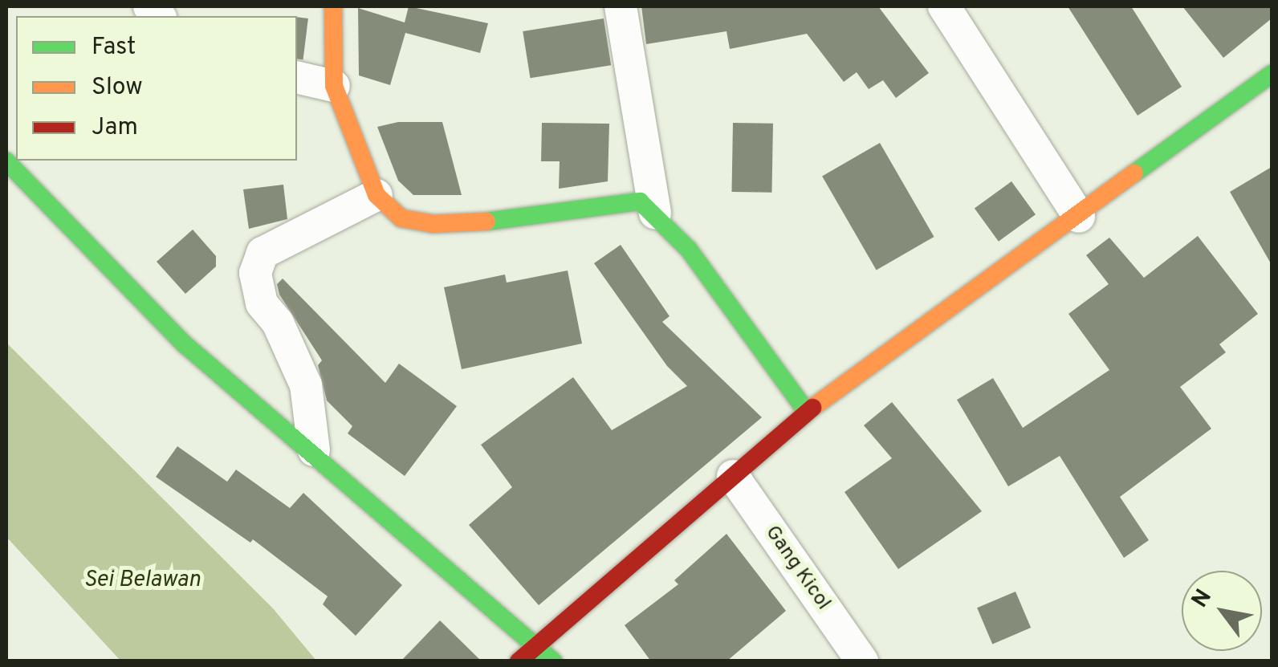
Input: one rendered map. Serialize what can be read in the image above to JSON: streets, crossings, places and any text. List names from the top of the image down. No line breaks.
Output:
{"streets":{"street":["Gang Kicol"]},"water":["Sei Belawan"],"legend":["Fast","Slow","Jam"],"north":"top left"}
